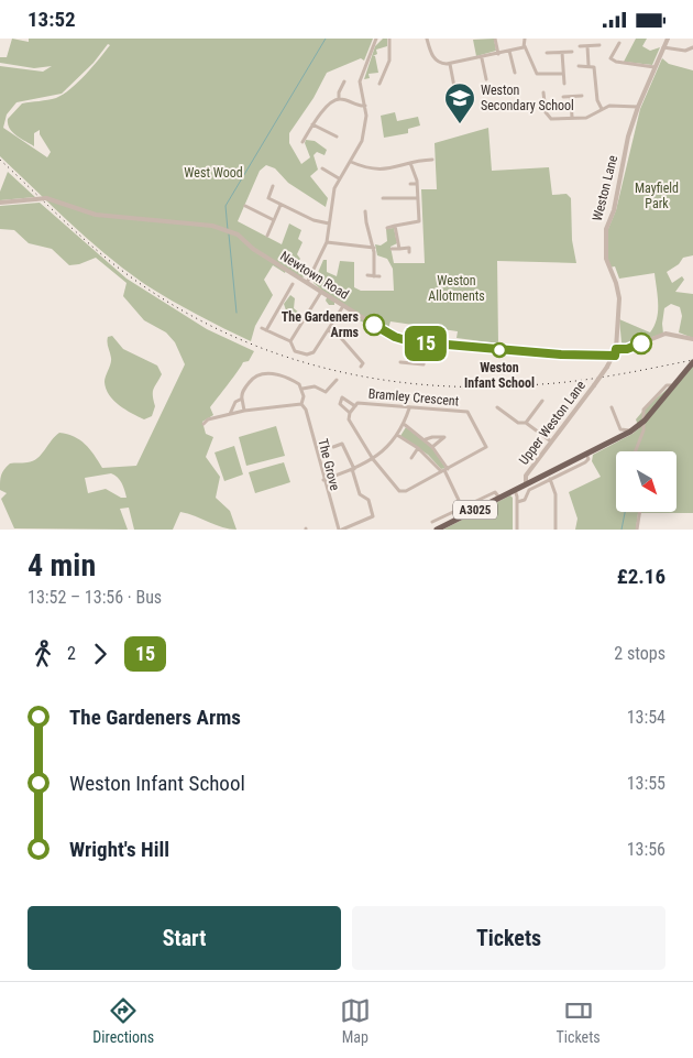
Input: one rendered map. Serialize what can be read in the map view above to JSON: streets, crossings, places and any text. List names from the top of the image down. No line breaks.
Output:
{"streets":{"main road":["A3025"],"street":["Weston Lane","Newtown Road","Bramley Crescent","Upper Weston Lane","The Grove"]},"crossings":[["Weston Lane","Upper Weston Lane"],["Newtown Road","Upper Weston Lane"],["Upper Weston Lane","A3025"]],"parks":["West Wood","Mayfield Park","Weston Allotments"],"places":{"school or university":["Weston Secondary School"],"other":["The Gardeners Arms","Weston Infant School"]},"lines":["bus line 15"],"north":"bottom right","page":{"status":"13:52","on_map":"15","heading":["4 min","13:52 – 13:56 · Bus","£2.16"],"legs":["2","15","2 stops"],"list":[{"name":"The Gardeners Arms","value":"13:54"},{"name":"Weston Infant School","value":"13:55"},{"name":"Wright's Hill","value":"13:56"}],"buttons":["Start","Tickets"],"tabs":["Directions","Map","Tickets"]}}
